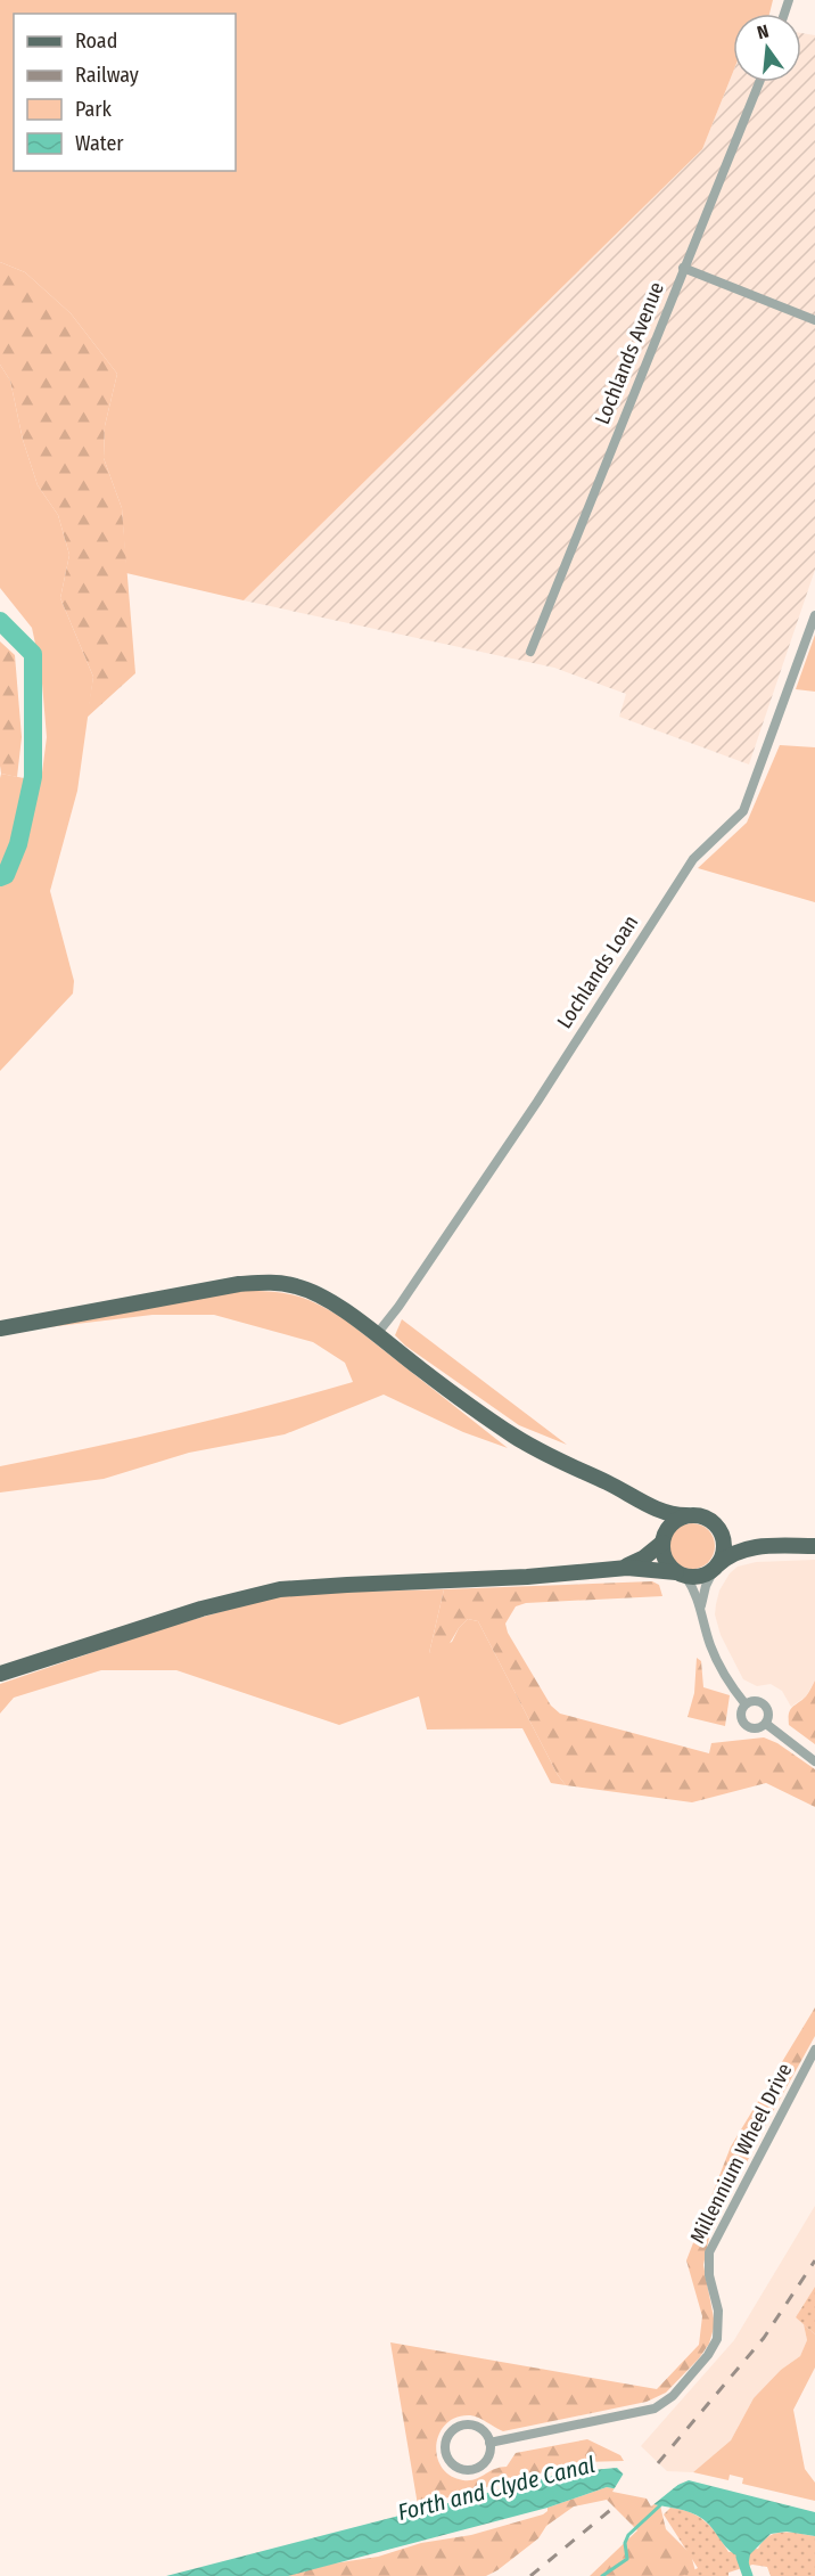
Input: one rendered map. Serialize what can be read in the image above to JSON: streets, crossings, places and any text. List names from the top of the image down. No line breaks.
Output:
{"streets":{"street":["Lochlands Avenue","Lochlands Loan","Millennium Wheel Drive"]},"water":["Forth and Clyde Canal"],"legend":["Road","Railway","Park","Water"],"north":"top"}
